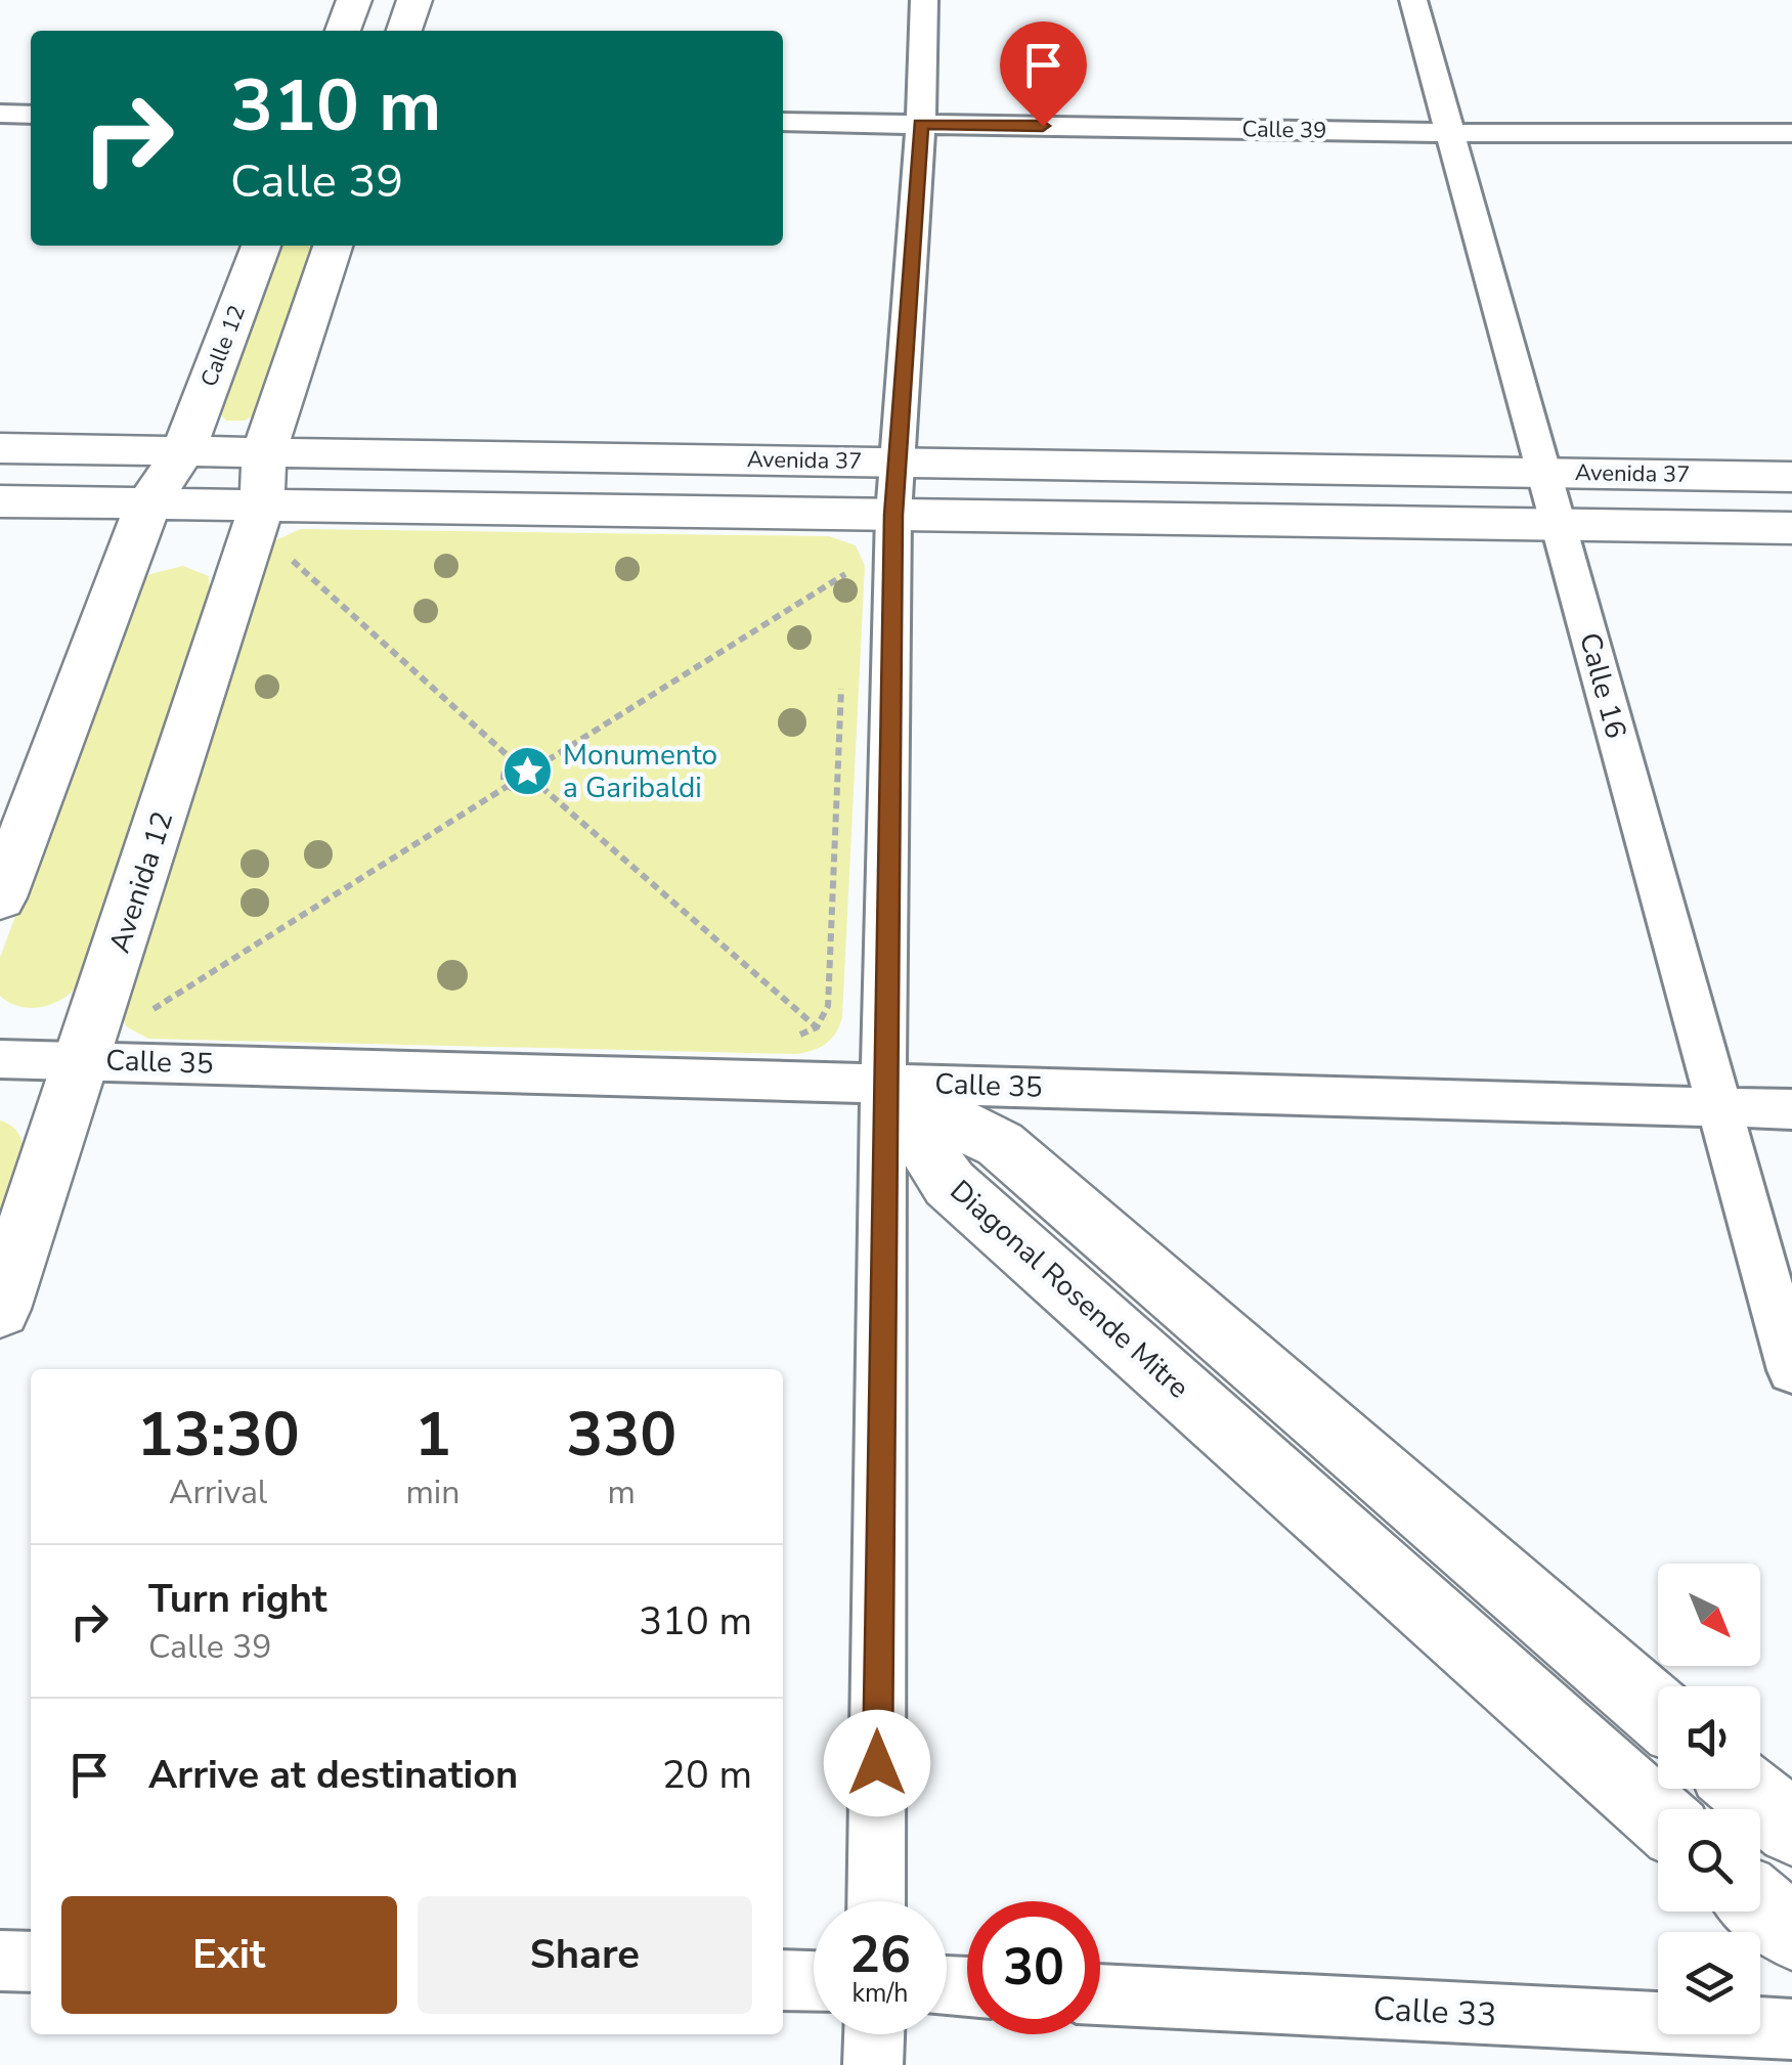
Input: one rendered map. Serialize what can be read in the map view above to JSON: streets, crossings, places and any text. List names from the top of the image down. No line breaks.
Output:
{"streets":{"main road":["Calle 12","Avenida 37","Avenida 12","Diagonal Rosende Mitre"],"street":["Calle 39","Calle 16","Calle 35","Calle 33"]},"crossings":[["Calle 39","Calle 16"],["Calle 12","Avenida 37"],["Avenida 37","Calle 16"],["Avenida 37","Avenida 12"],["Calle 16","Calle 35"],["Avenida 12","Calle 35"],["Calle 35","Diagonal Rosende Mitre"]],"places":{"place":["Monumento a Garibaldi"]},"north":"bottom right","page":{"turn":["310 m","Calle 39"],"eta":["13:30","Arrival","1","min","330","m"],"list":[{"name":"Turn right","note":"Calle 39","value":"310 m"},{"name":"Arrive at destination","value":"20 m"}],"buttons":["Exit","Share"],"speed":"26 km/h","limit":"30"}}
